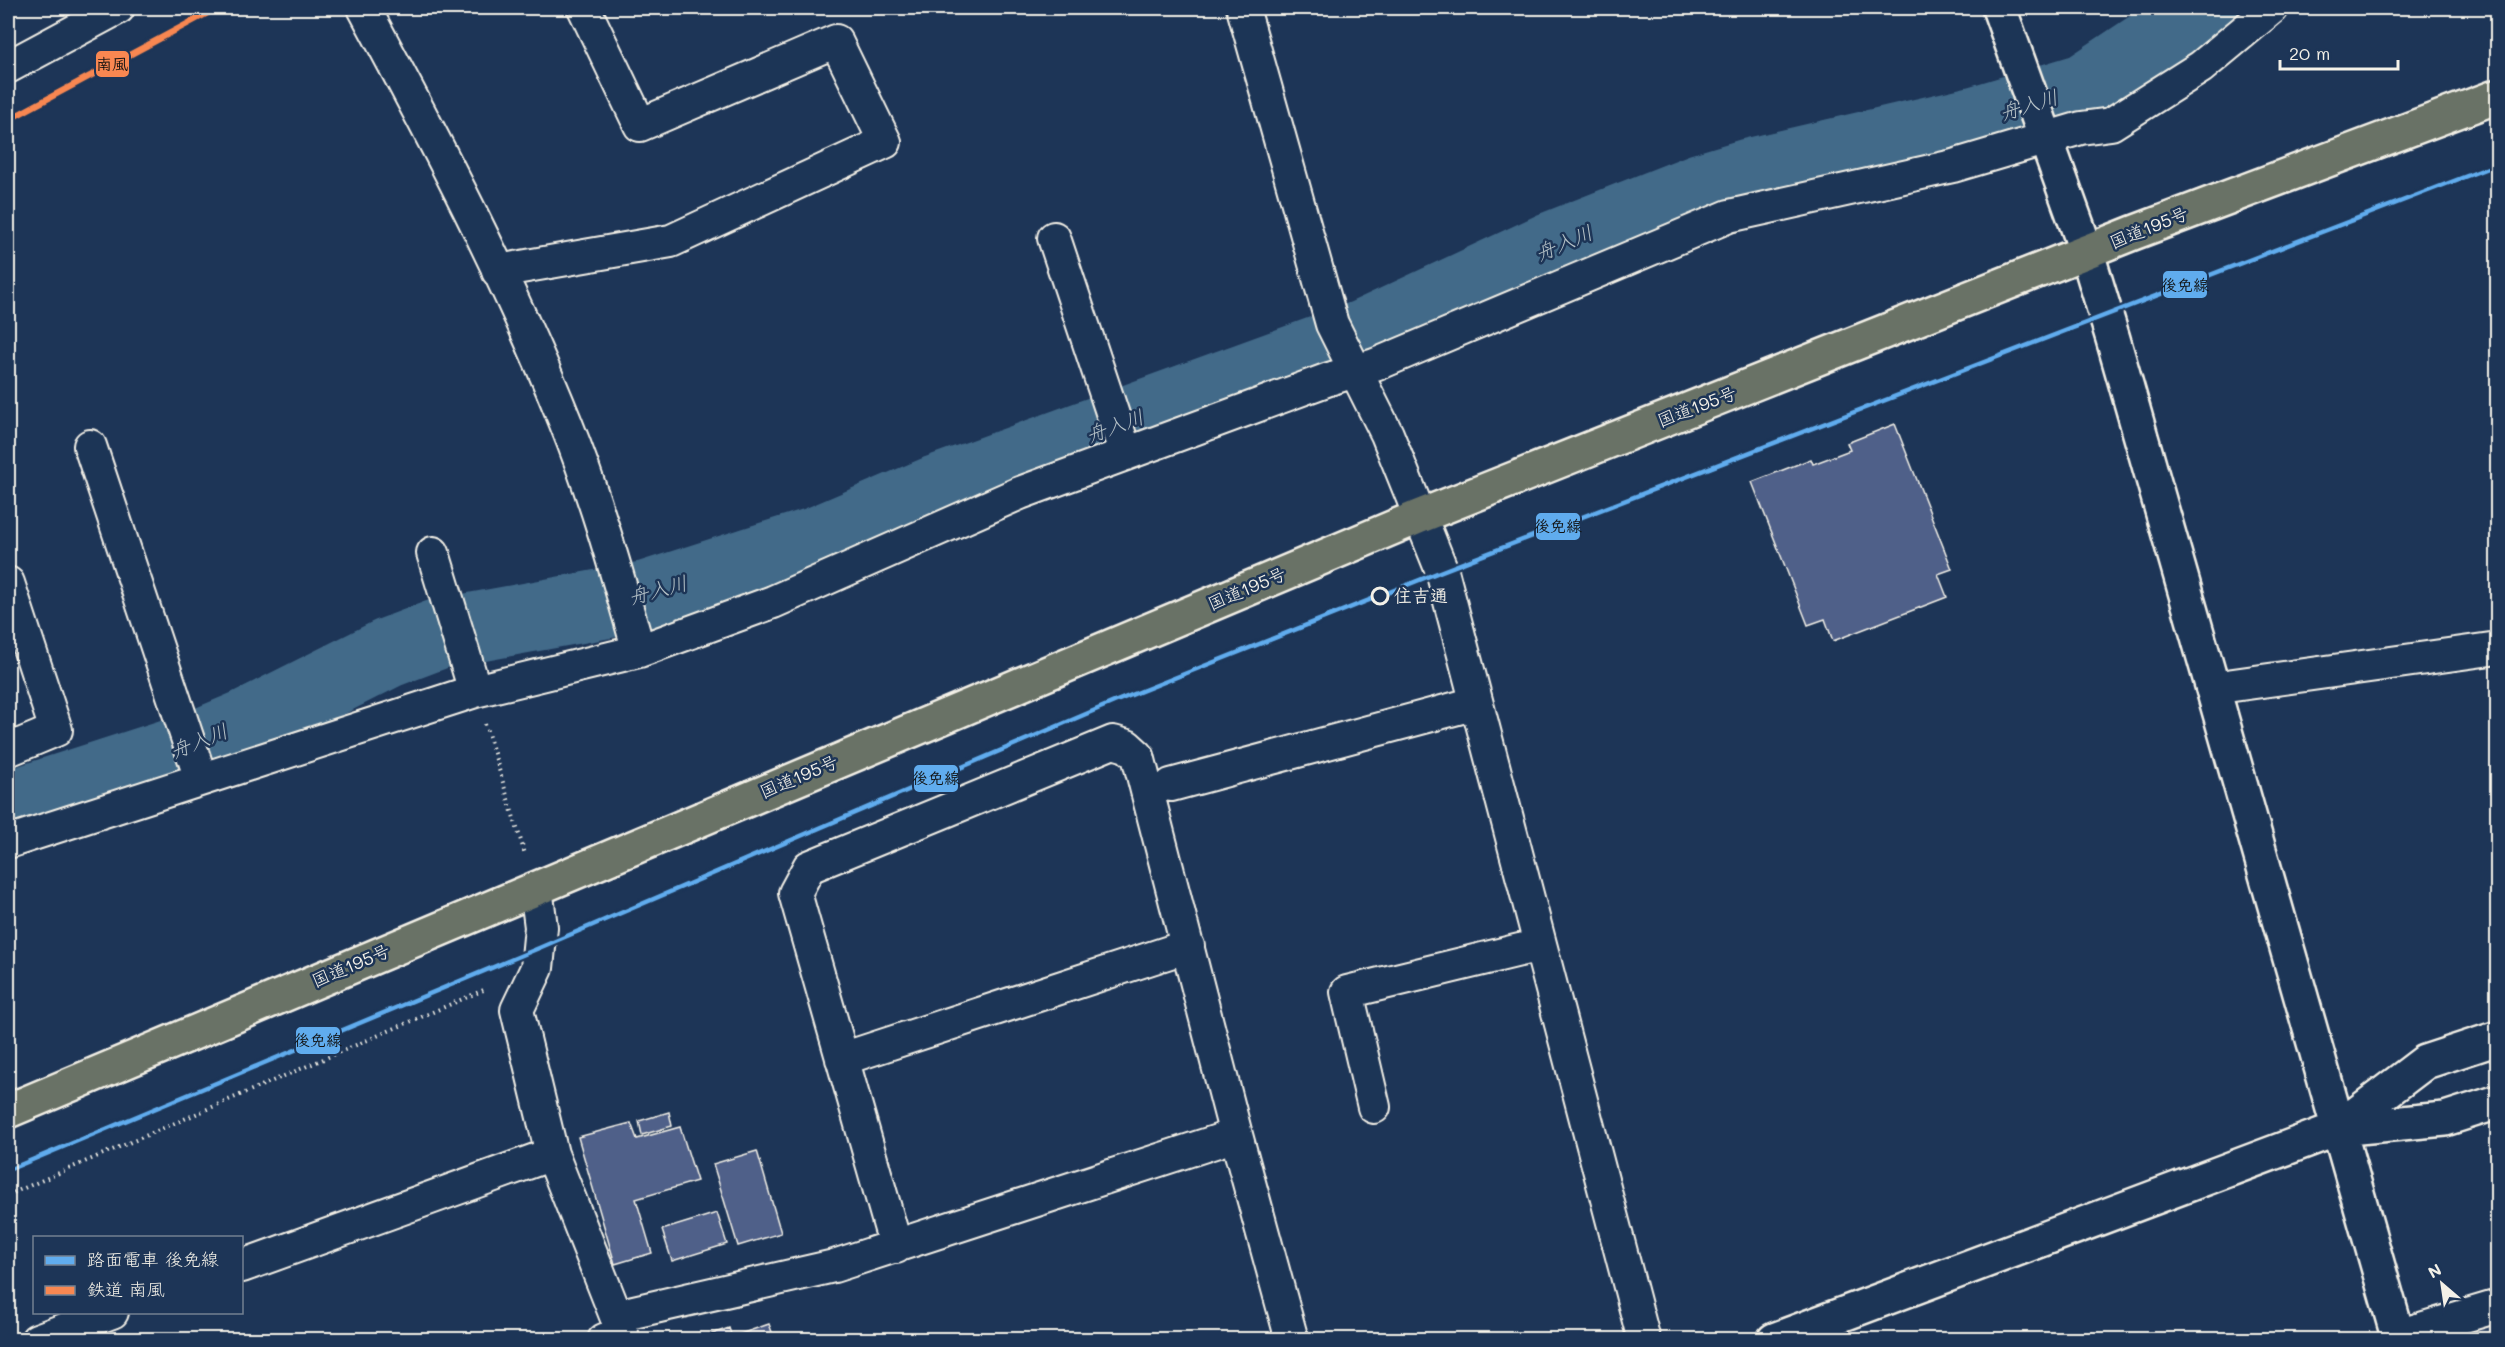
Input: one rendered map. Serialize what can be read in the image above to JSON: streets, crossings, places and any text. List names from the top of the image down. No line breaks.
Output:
{"streets":{"highway":["国道195号"]},"water":["舟入川"],"places":["住吉通"],"lines":["rail line 南風","tram line 後免線"],"legend":["路面電車 後免線","鉄道 南風"],"scale_bar":"20 m","north":"top left"}
